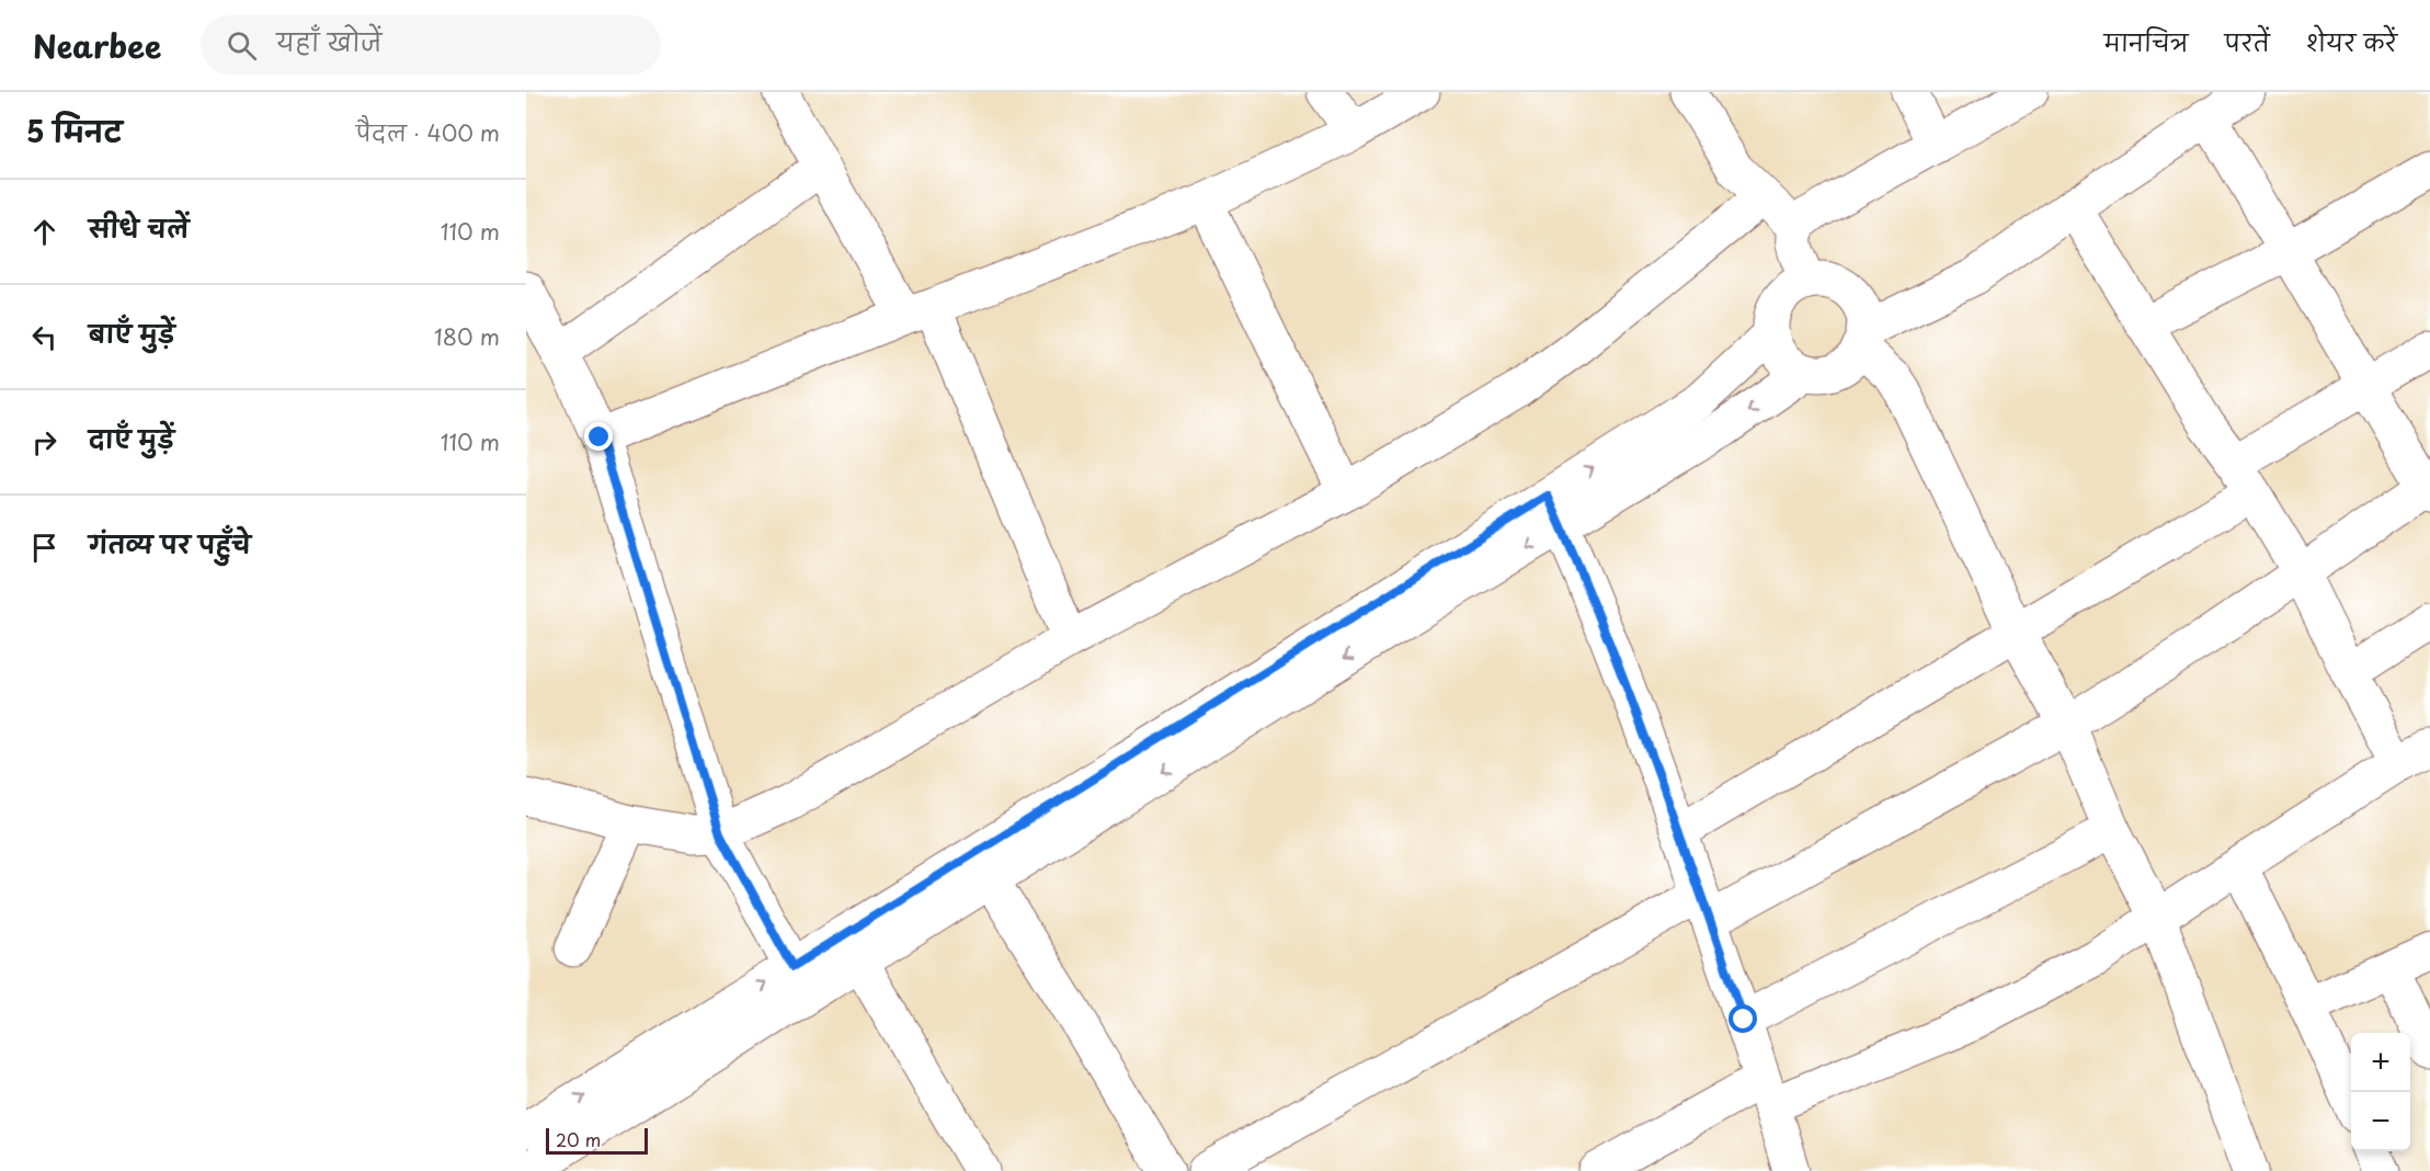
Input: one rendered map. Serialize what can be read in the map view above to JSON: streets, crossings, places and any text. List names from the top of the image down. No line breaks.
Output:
{"scale_bar":"20 m","page":{"header":"Nearbee","search":"यहाँ खोजें","nav":["मानचित्र","परतें","शेयर करें"],"heading":["5 मिनट","पैदल · 400 m"],"list":[["सीधे चलें","110 m"],["बाएँ मुड़ें","180 m"],["दाएँ मुड़ें","110 m"],"गंतव्य पर पहुँचे"],"map_buttons":["+","−"],"scale":"20 m"}}
